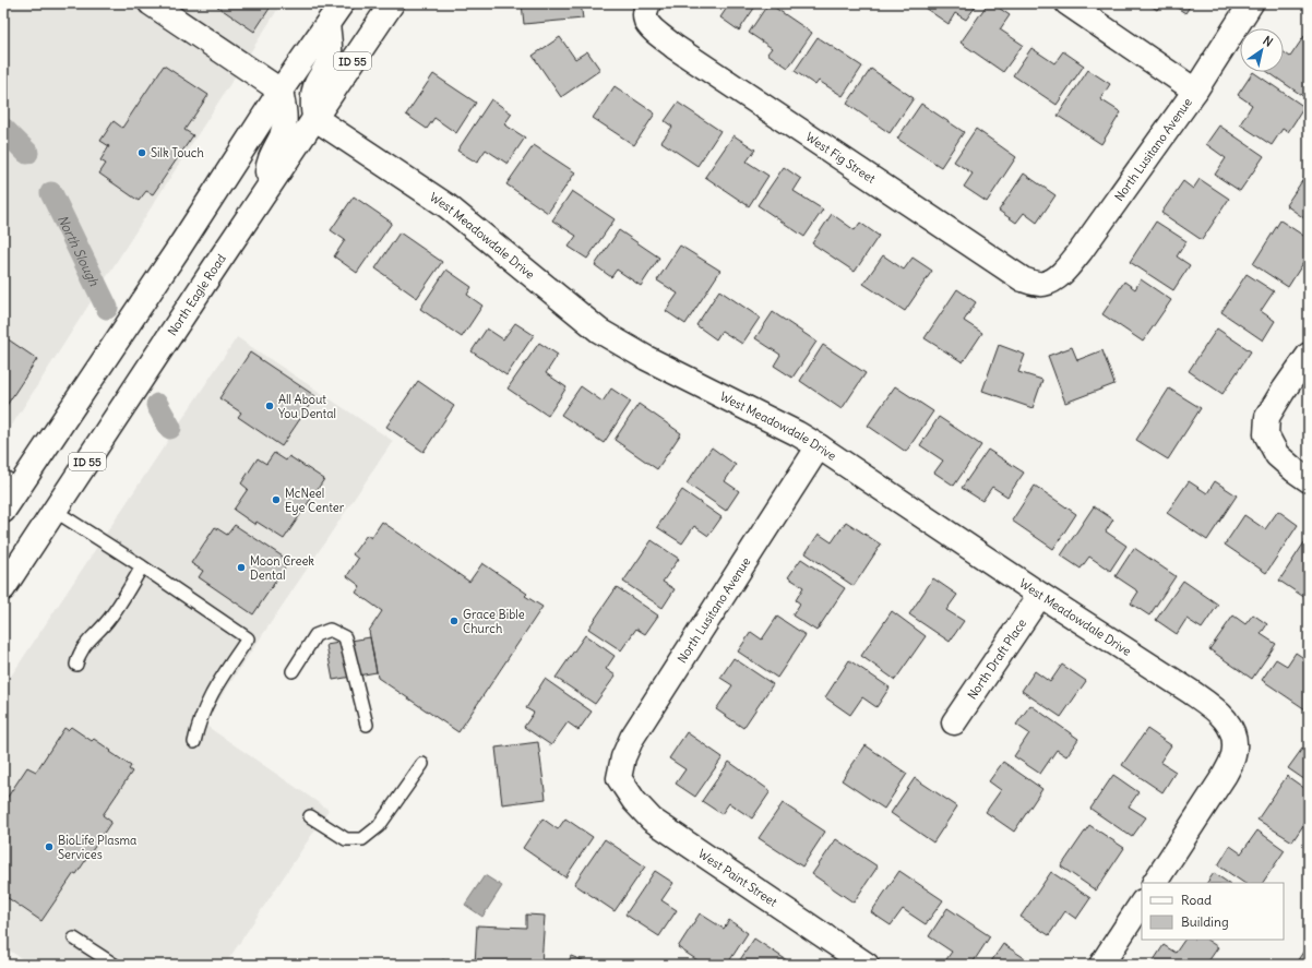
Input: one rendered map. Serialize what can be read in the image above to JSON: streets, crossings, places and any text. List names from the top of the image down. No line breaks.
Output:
{"streets":{"main road":["ID 55","North Lusitano Avenue","West Fig Street","West Meadowdale Drive","North Eagle Road","North Draft Place","West Paint Street"]},"crossings":[["North Lusitano Avenue","West Fig Street"],["North Lusitano Avenue","West Meadowdale Drive"],["North Lusitano Avenue","West Paint Street"],["West Meadowdale Drive","North Eagle Road"],["West Meadowdale Drive","North Draft Place"]],"water":["North Slough"],"places":["Silk Touch","All About You Dental","McNeel Eye Center","Moon Creek Dental","Grace Bible Church","BioLife Plasma Services"],"legend":["Road","Building"],"north":"top right"}
